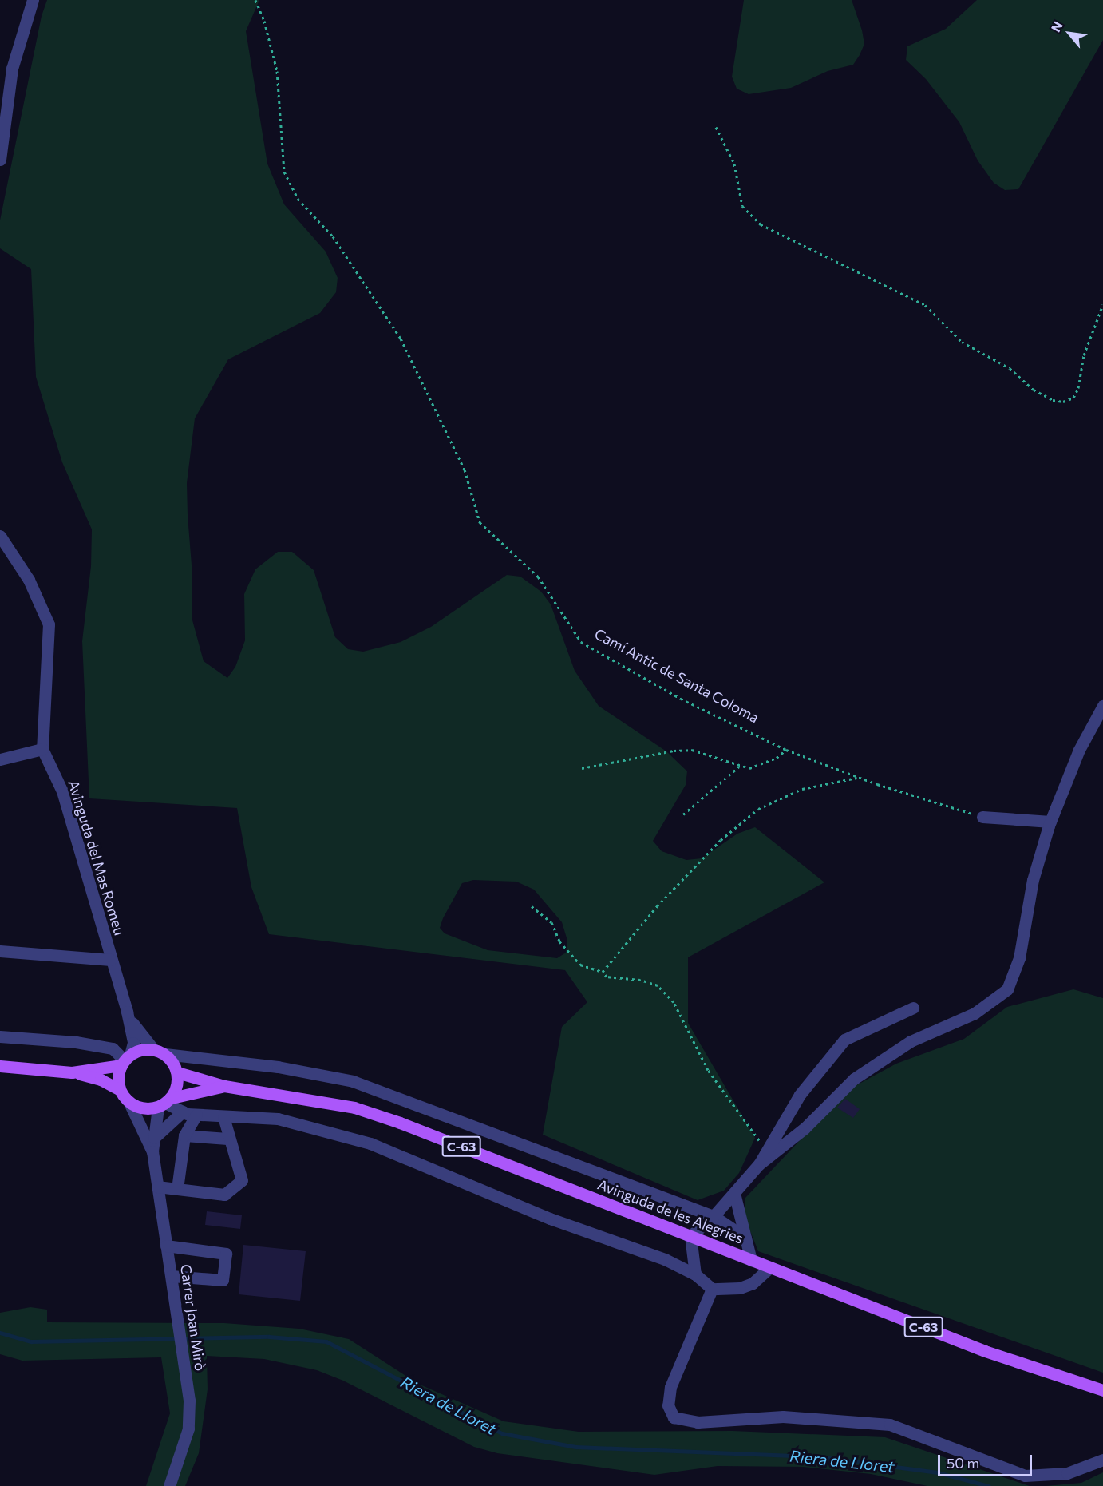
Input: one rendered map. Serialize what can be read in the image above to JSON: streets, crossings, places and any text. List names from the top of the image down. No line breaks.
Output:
{"streets":{"main road":["C-63","Avinguda de les Alegries"],"street":["Avinguda del Mas Romeu","Carrer Joan Mirò"],"path":["Camí Antic de Santa Coloma"]},"crossings":[["Avinguda del Mas Romeu","C-63"],["Avinguda del Mas Romeu","Avinguda de les Alegries"],["Avinguda del Mas Romeu","Carrer Joan Mirò"],["C-63","Avinguda de les Alegries"],["C-63","Carrer Joan Mirò"],["Avinguda de les Alegries","Carrer Joan Mirò"]],"water":["Riera de Lloret"],"scale_bar":"50 m","north":"top left"}
